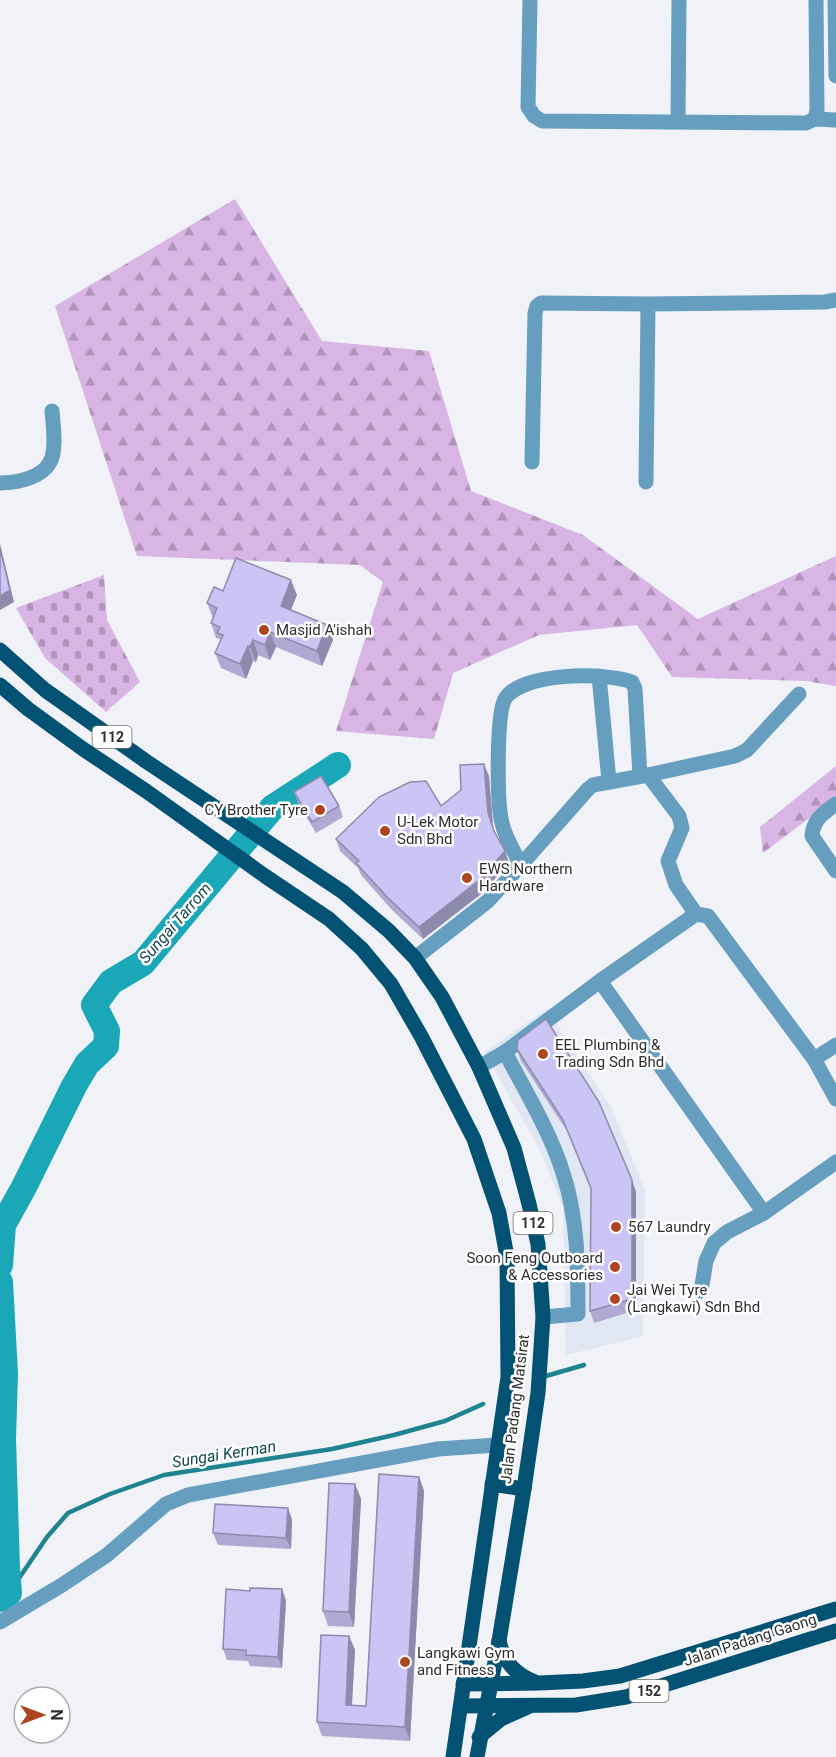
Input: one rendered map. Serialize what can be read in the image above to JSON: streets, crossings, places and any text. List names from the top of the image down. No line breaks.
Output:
{"streets":{"main road":["112","Jalan Padang Matsirat","Jalan Padang Gaong","152"]},"crossings":[["Jalan Padang Matsirat","Jalan Padang Gaong"]],"water":["Sungai Tarrom","Sungai Kerman"],"places":["Masjid A'ishah","CY Brother Tyre","U-Lek Motor Sdn Bhd","EWS Northern Hardware","EEL Plumbing & Trading Sdn Bhd","567 Laundry","Soon Feng Outboard & Accessories","Jai Wei Tyre (Langkawi) Sdn Bhd","Langkawi Gym and Fitness"],"north":"right"}
